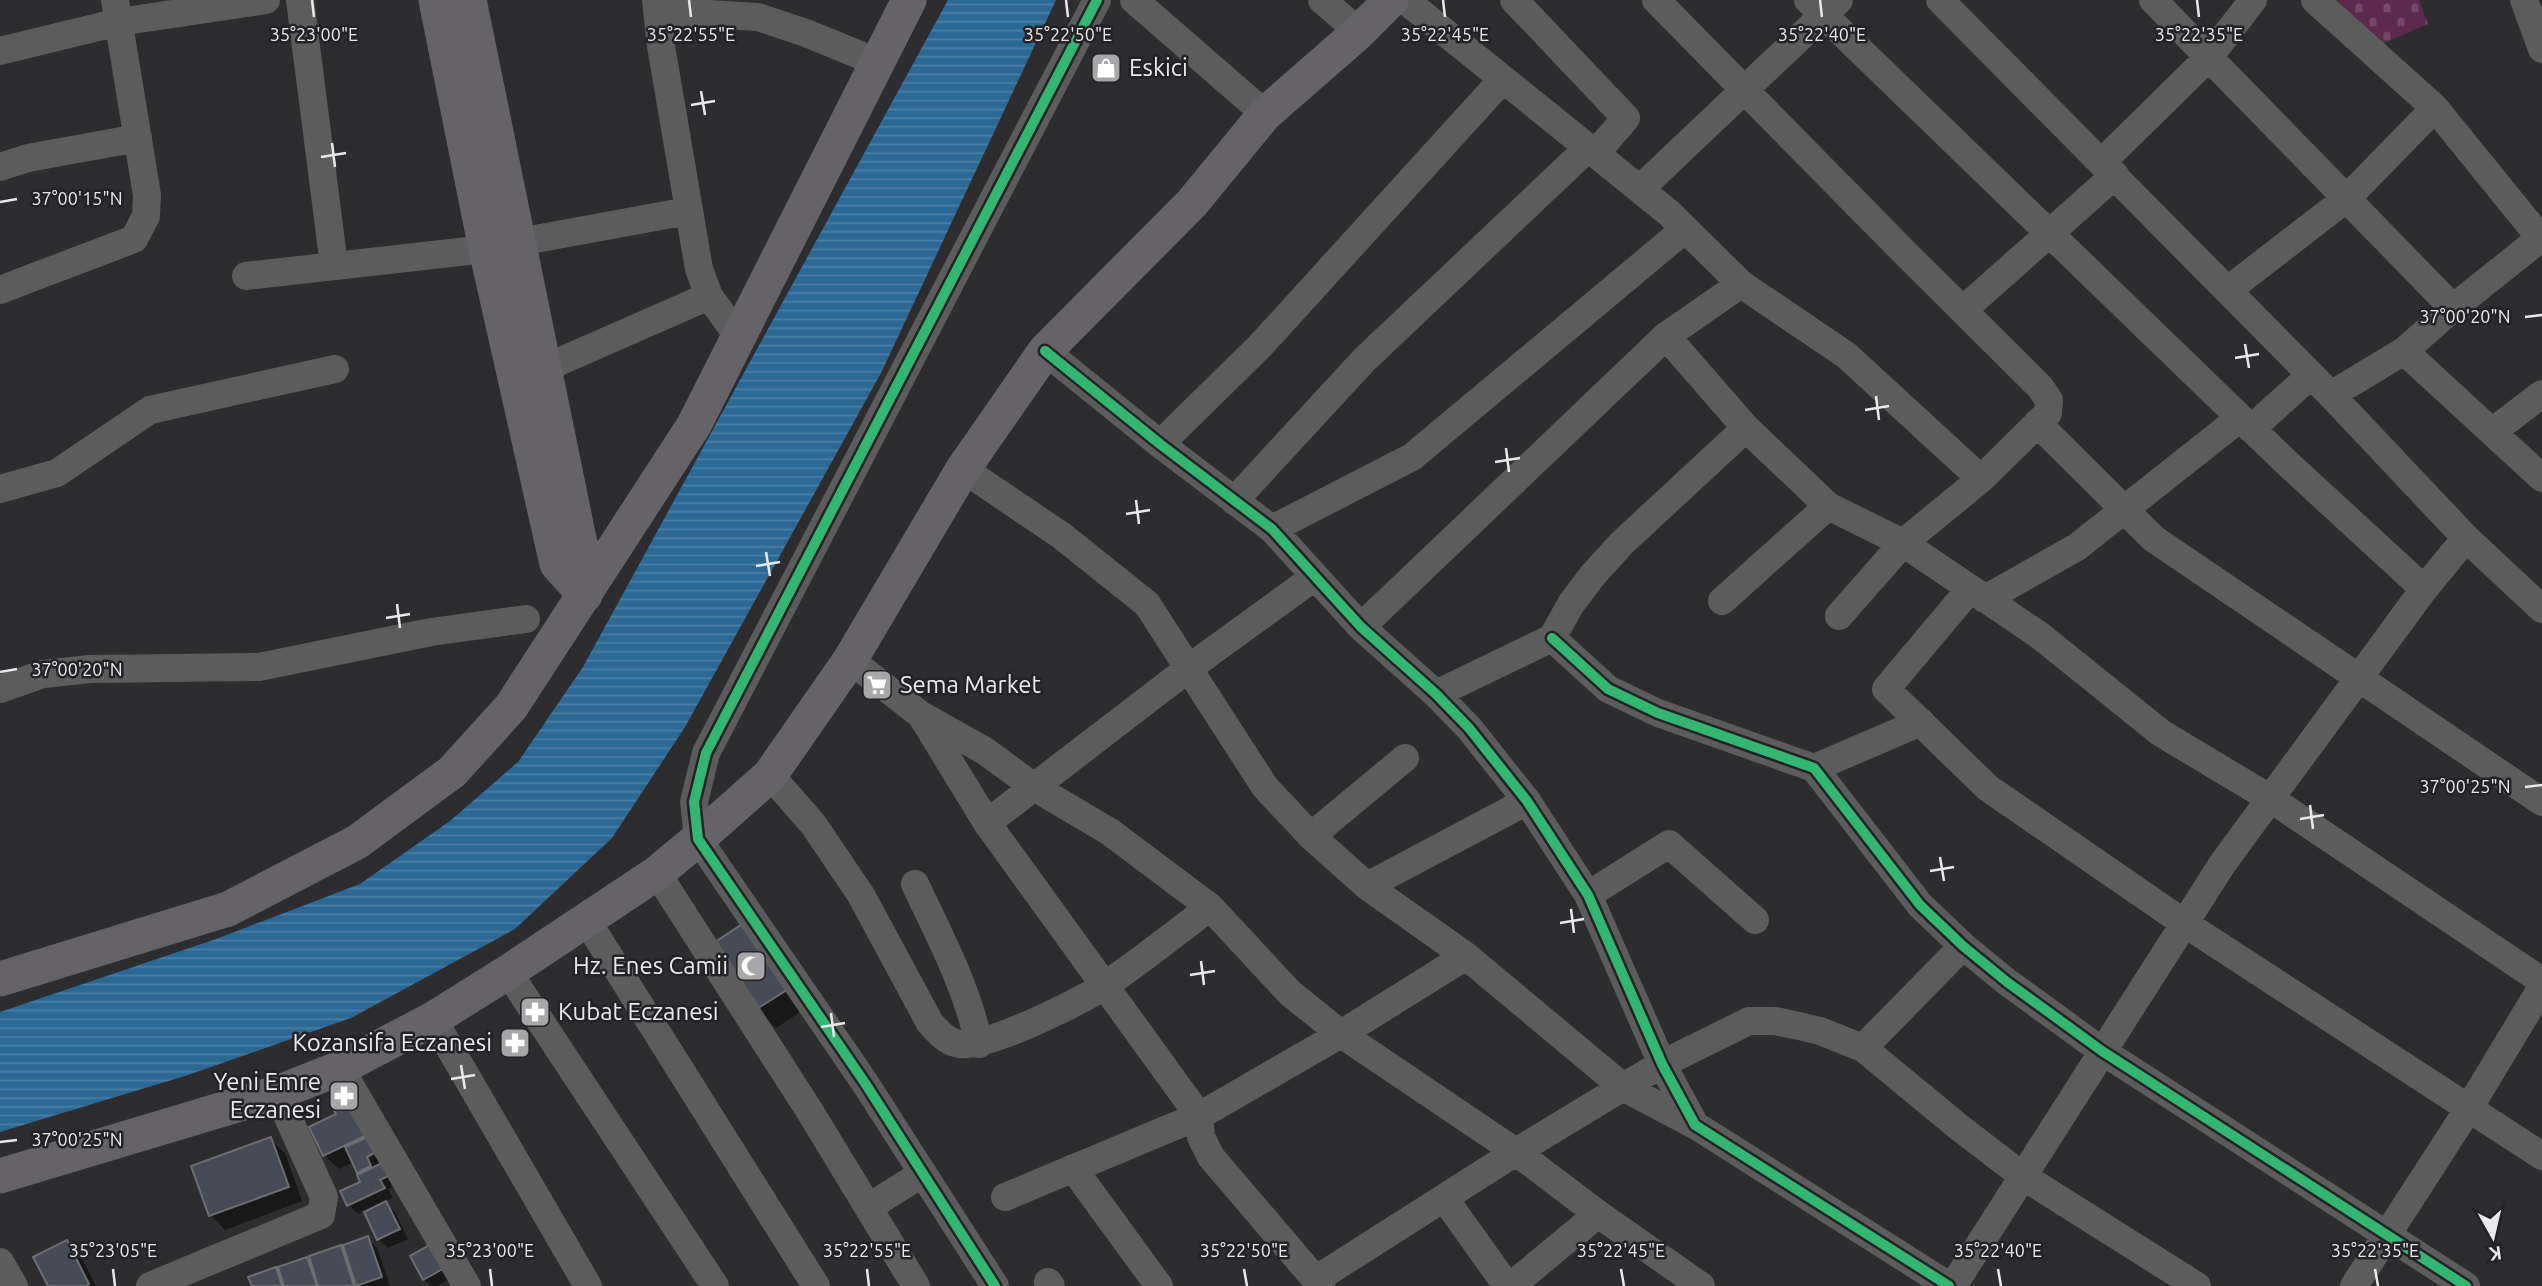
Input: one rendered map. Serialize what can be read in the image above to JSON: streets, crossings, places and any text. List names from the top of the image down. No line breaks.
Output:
{"places":{"shop":["Eskici"],"supermarket":["Sema Market"],"mosque":["Hz. Enes Camii"],"pharmacy":["Kubat Eczanesi","Kozansifa Eczanesi","Yeni Emre Eczanesi"]},"north":"bottom","coordinates":["35°23'00\"E","35°22'55\"E","35°22'50\"E","35°22'45\"E","35°22'40\"E","35°22'35\"E","37°00'15\"N","37°00'20\"N","37°00'25\"N","35°23'05\"E"]}
